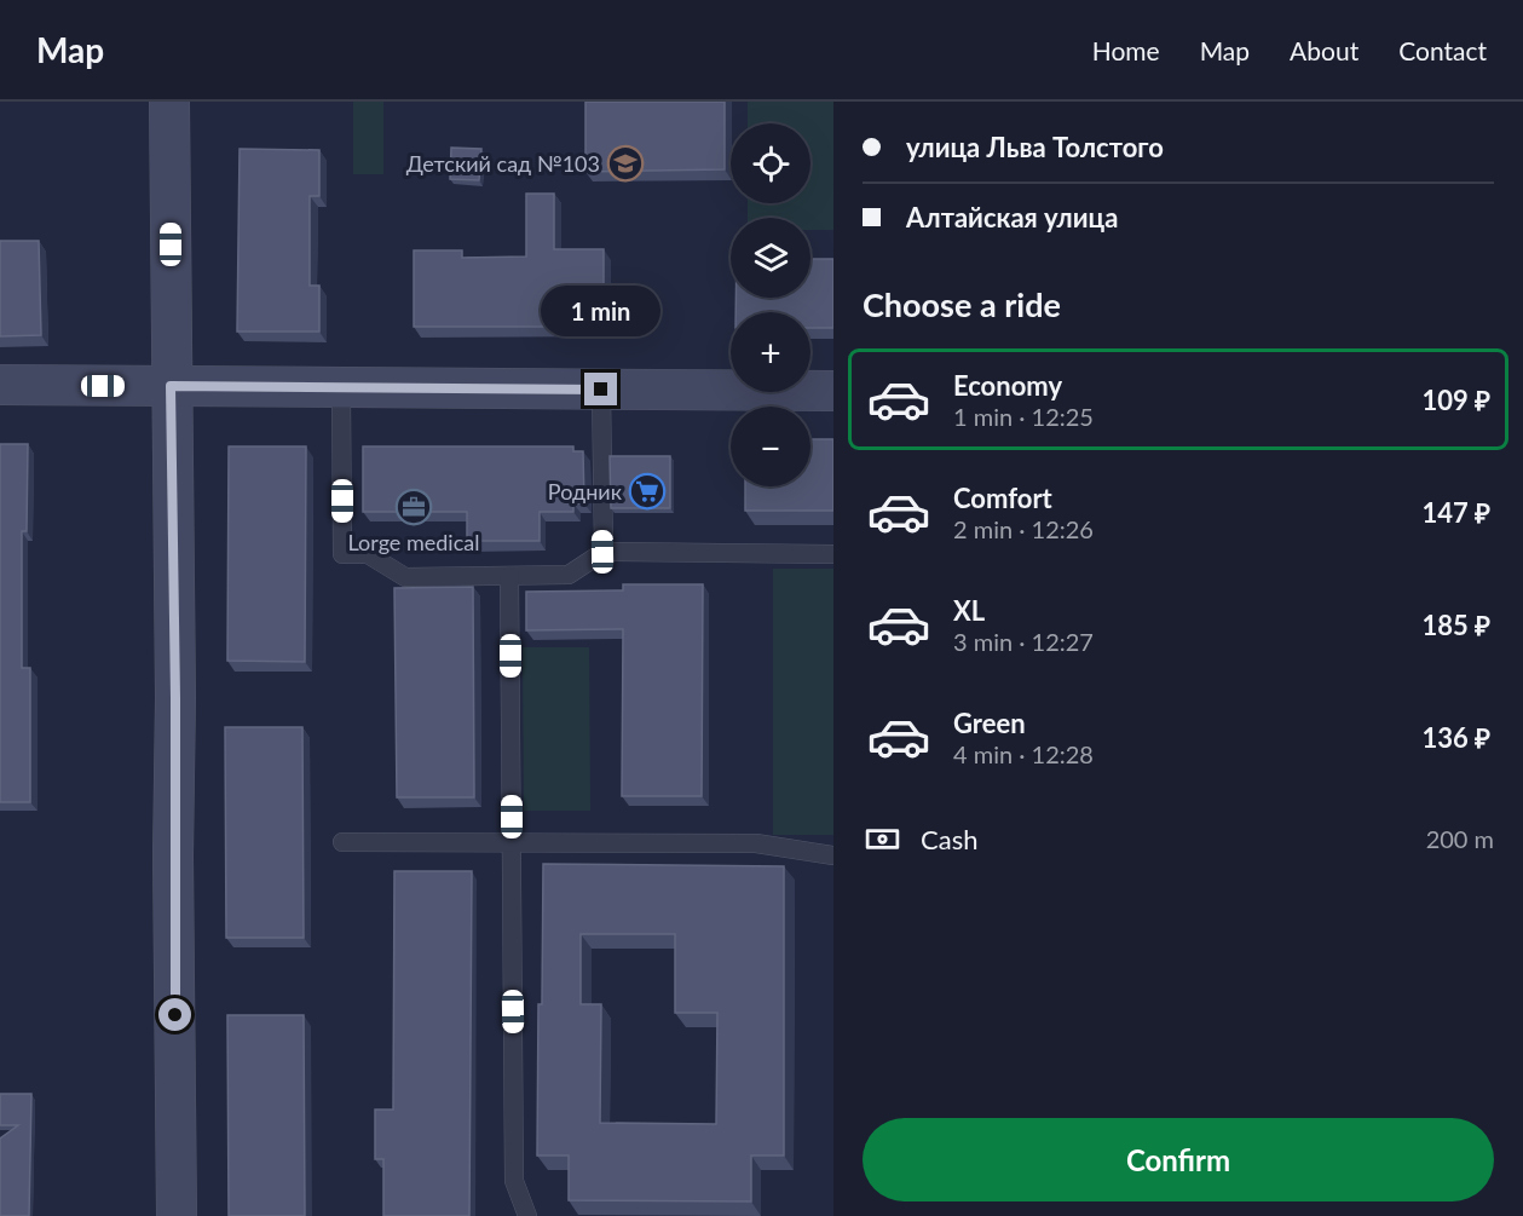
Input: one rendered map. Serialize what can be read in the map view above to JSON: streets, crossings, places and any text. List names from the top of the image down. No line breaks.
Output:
{"places":{"school or university":["Детский сад №103"],"supermarket":["Родник"],"office":["Lorge medical"]},"page":{"header":"Map","nav":["Home","Map","About","Contact"],"banner":["улица Льва Толстого","Алтайская улица"],"map_buttons":["+","−"],"heading":"Choose a ride","bubble":"1 min","list":[{"name":"Economy","note":"1 min · 12:25","value":"109 ₽"},{"name":"Comfort","note":"2 min · 12:26","value":"147 ₽"},{"name":"XL","note":"3 min · 12:27","value":"185 ₽"},{"name":"Green","note":"4 min · 12:28","value":"136 ₽"}],"pay":["Cash","200 m"],"buttons":"Confirm"}}
